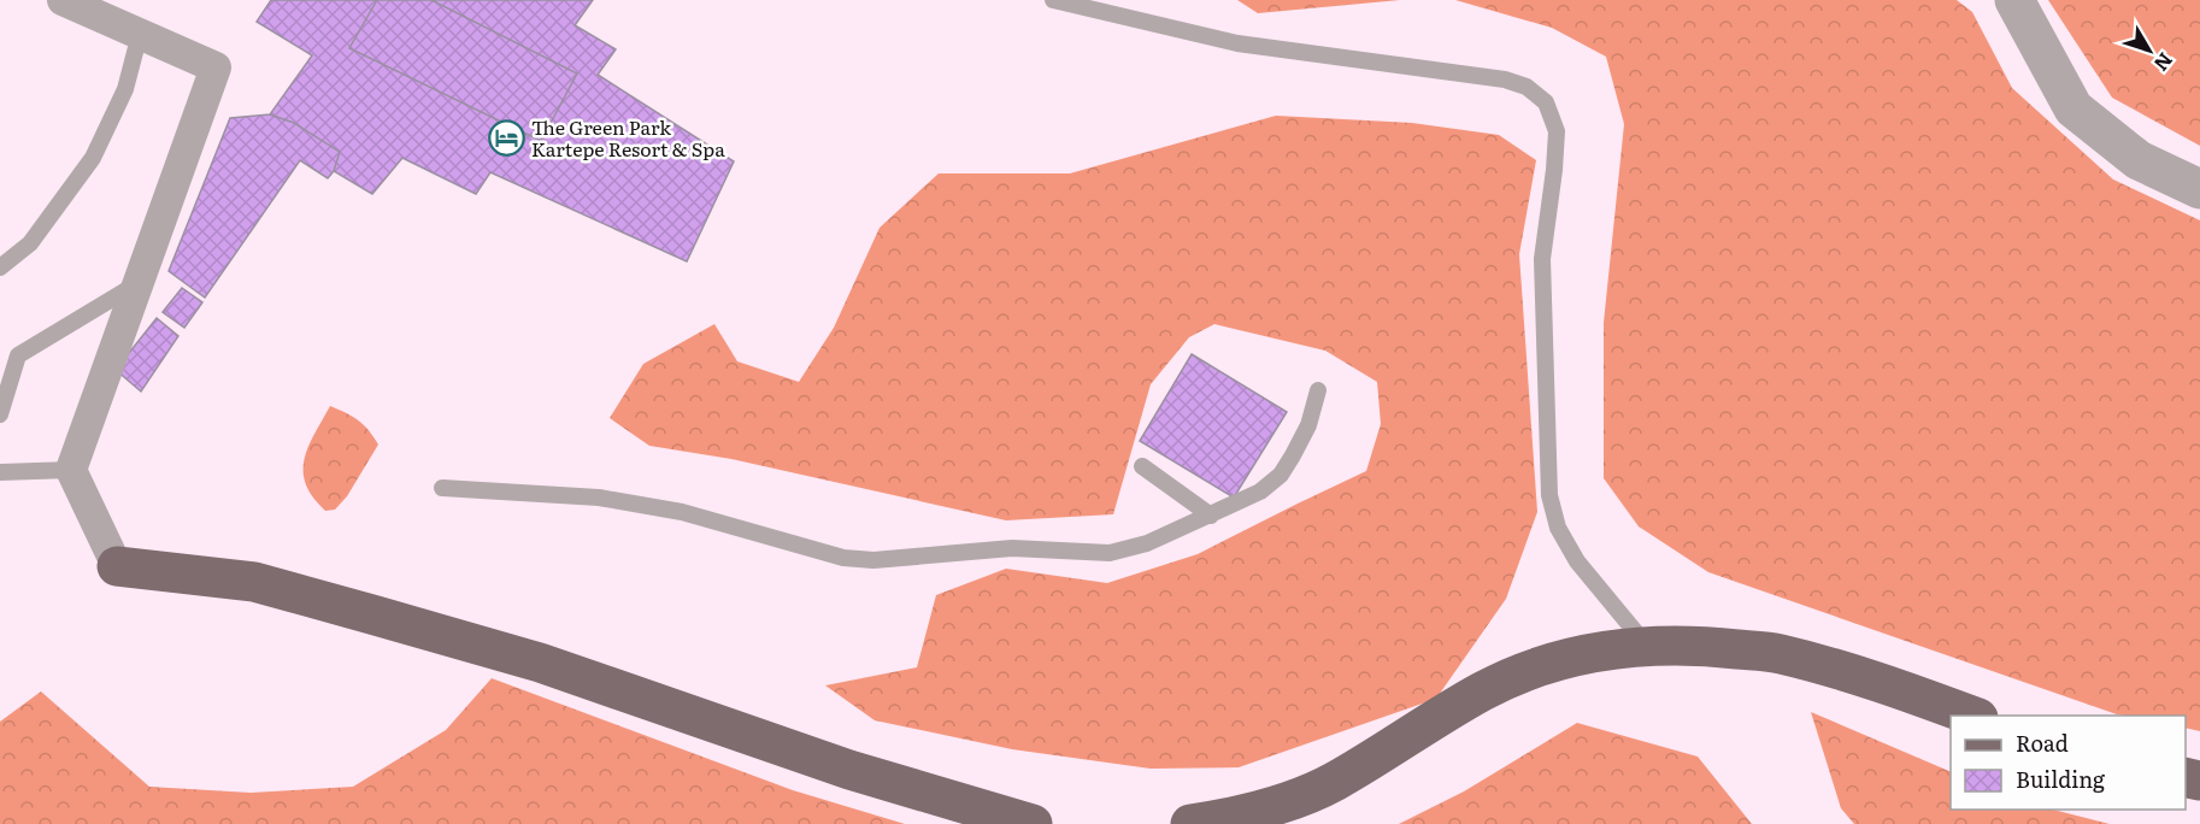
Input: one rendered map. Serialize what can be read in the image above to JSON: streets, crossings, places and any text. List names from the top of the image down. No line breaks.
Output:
{"places":{"hotel":["The Green Park Kartepe Resort & Spa"]},"legend":["Road","Building"],"north":"bottom right"}
